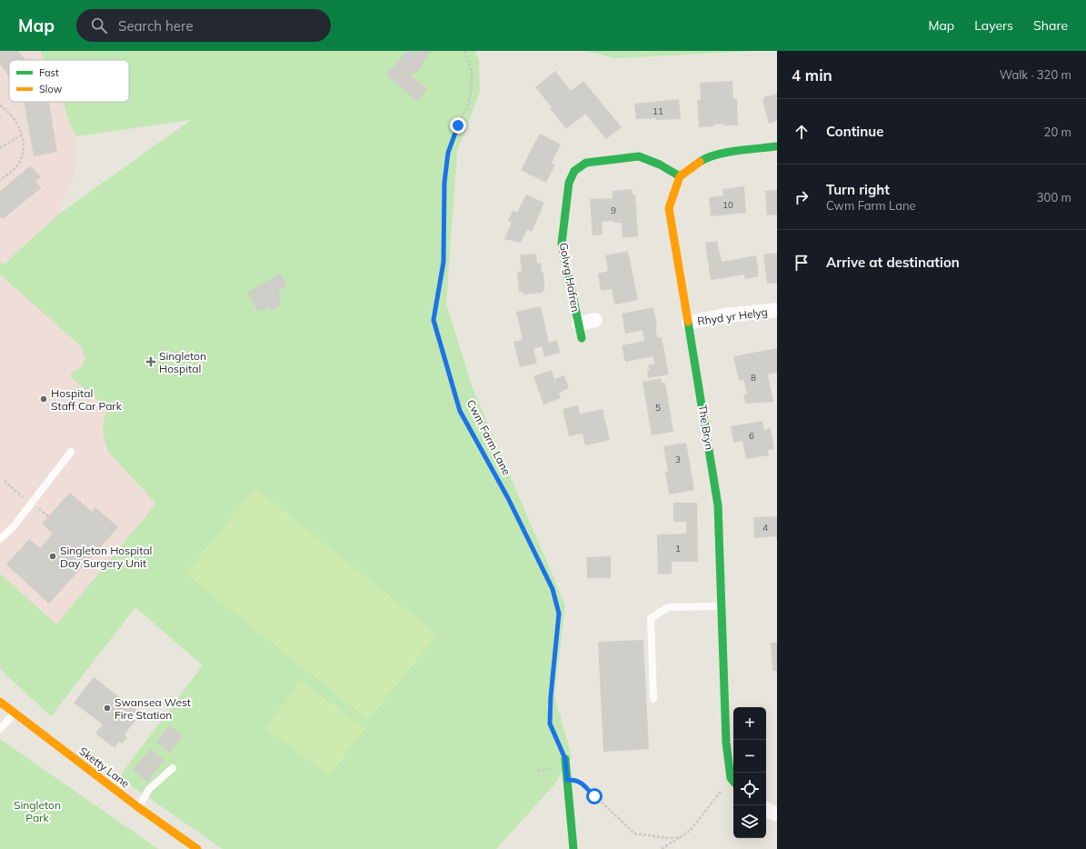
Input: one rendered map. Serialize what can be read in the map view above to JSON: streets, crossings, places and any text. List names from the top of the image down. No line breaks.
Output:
{"streets":{"street":["Golwg Hafren","Rhyd yr Helyg","The Bryn","Sketty Lane"],"path":["Cwm Farm Lane"]},"crossings":[["Golwg Hafren","The Bryn"],["Rhyd yr Helyg","The Bryn"]],"parks":["Singleton Park"],"places":{"health":["Singleton Hospital"],"other":["Hospital Staff Car Park","Singleton Hospital Day Surgery Unit","Swansea West Fire Station"]},"house_numbers":["11","10","9","8","5","6","3","4","1"],"legend":["Fast","Slow"],"page":{"header":"Map","search":"Search here","nav":["Map","Layers","Share"],"heading":["4 min","Walk · 320 m"],"list":[["Continue","20 m"],["Turn right","Cwm Farm Lane","300 m"],"Arrive at destination"],"map_buttons":["+","−"]}}
